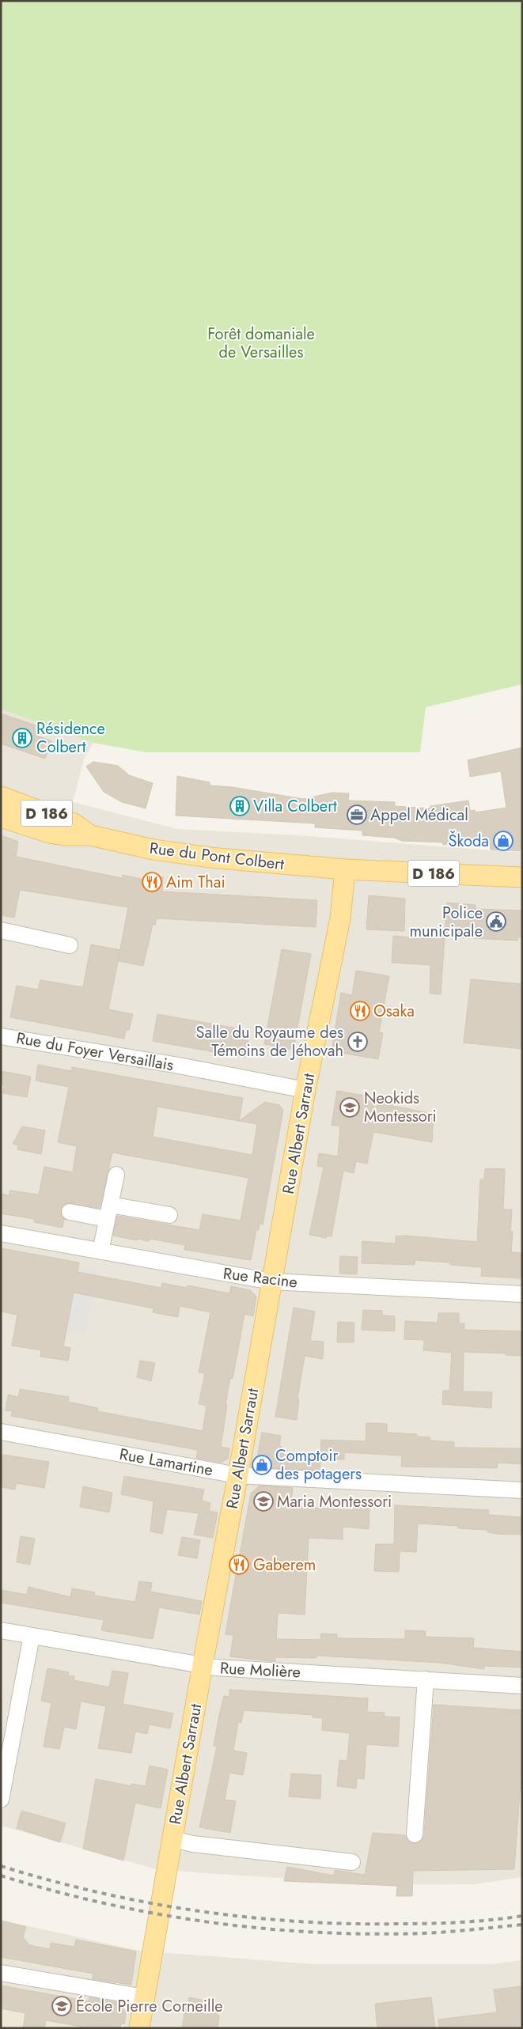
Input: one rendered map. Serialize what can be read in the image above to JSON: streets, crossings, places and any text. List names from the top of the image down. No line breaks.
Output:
{"streets":{"main road":["D 186","Rue du Pont Colbert","Rue Albert Sarraut"],"street":["Rue du Foyer Versaillais","Rue Racine","Rue Lamartine","Rue Molière"]},"crossings":[["D 186","Rue du Pont Colbert"],["D 186","Rue Albert Sarraut"],["Rue du Pont Colbert","Rue Albert Sarraut"],["Rue du Foyer Versaillais","Rue Albert Sarraut"],["Rue Albert Sarraut","Rue Racine"],["Rue Albert Sarraut","Rue Lamartine"],["Rue Albert Sarraut","Rue Molière"]],"parks":["Forêt domaniale de Versailles"],"places":{"building":["Résidence Colbert","Villa Colbert"],"office":["Appel Médical"],"shop":["Škoda","Comptoir des potagers"],"restaurant":["Aim Thai","Osaka","Gaberem"],"public building":["Police municipale"],"church":["Salle du Royaume des Témoins de Jéhovah"],"school or university":["Neokids Montessori","Maria Montessori","École Pierre Corneille"]}}
